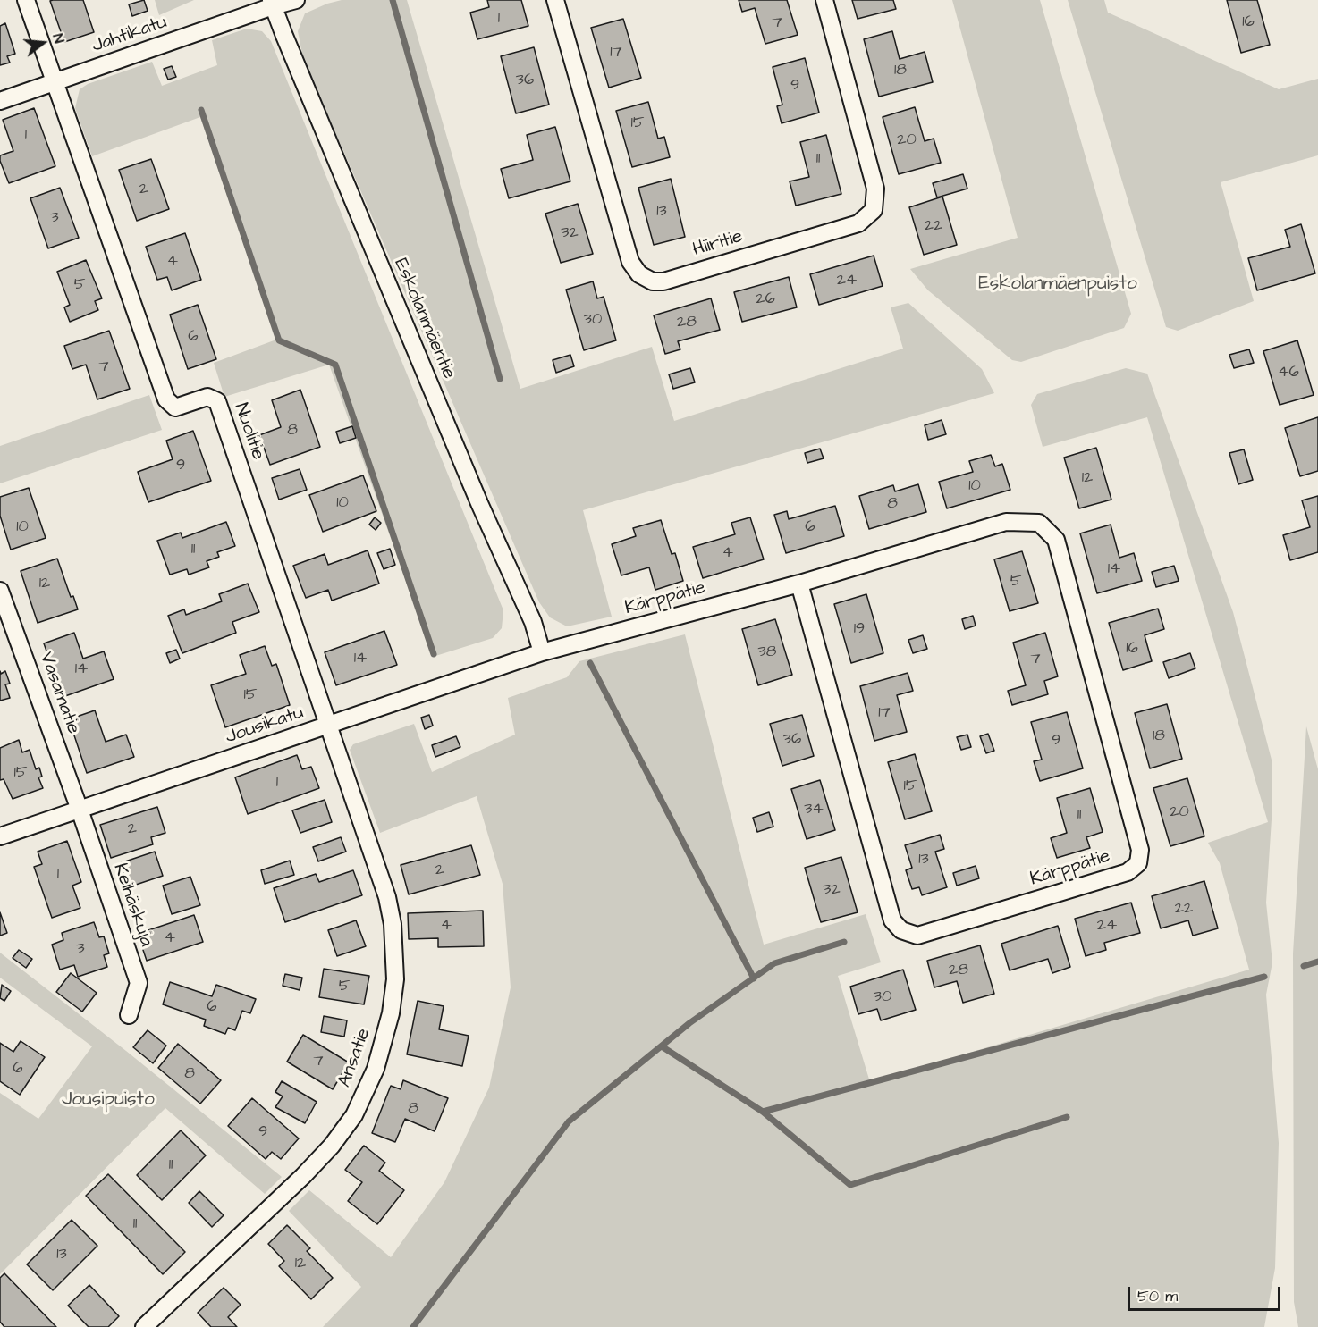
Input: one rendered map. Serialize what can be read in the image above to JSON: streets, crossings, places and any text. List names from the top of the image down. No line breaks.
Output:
{"streets":{"street":["Jahtikatu","Hiiritie","Eskolanmäentie","Nuolitie","Kärppätie","Vasamatie","Jousikatu","Keihäskuja","Ansatie"]},"crossings":[["Jahtikatu","Eskolanmäentie"],["Jahtikatu","Nuolitie"],["Eskolanmäentie","Kärppätie"],["Eskolanmäentie","Jousikatu"],["Nuolitie","Jousikatu"],["Nuolitie","Ansatie"],["Kärppätie","Jousikatu"],["Vasamatie","Jousikatu"],["Vasamatie","Keihäskuja"],["Jousikatu","Keihäskuja"],["Jousikatu","Ansatie"]],"parks":["Eskolanmäenpuisto","Jousipuisto"],"house_numbers":["1","16","7","17","18","36","9","15","1","20","11","2","13","3","22","32","4","24","5","26","30","28","6","7","46","8","9","12","10","10","8","10","6","11","4","14","5","12","19","16","38","14","7","14","15","17","18","36","9","15","1","15","34","20","11","2","13","2","1","32","22","4","24","4","3","28","5","30","6","7","6","8","8","9","11","11","13","12"],"scale_bar":"50 m","north":"right"}
